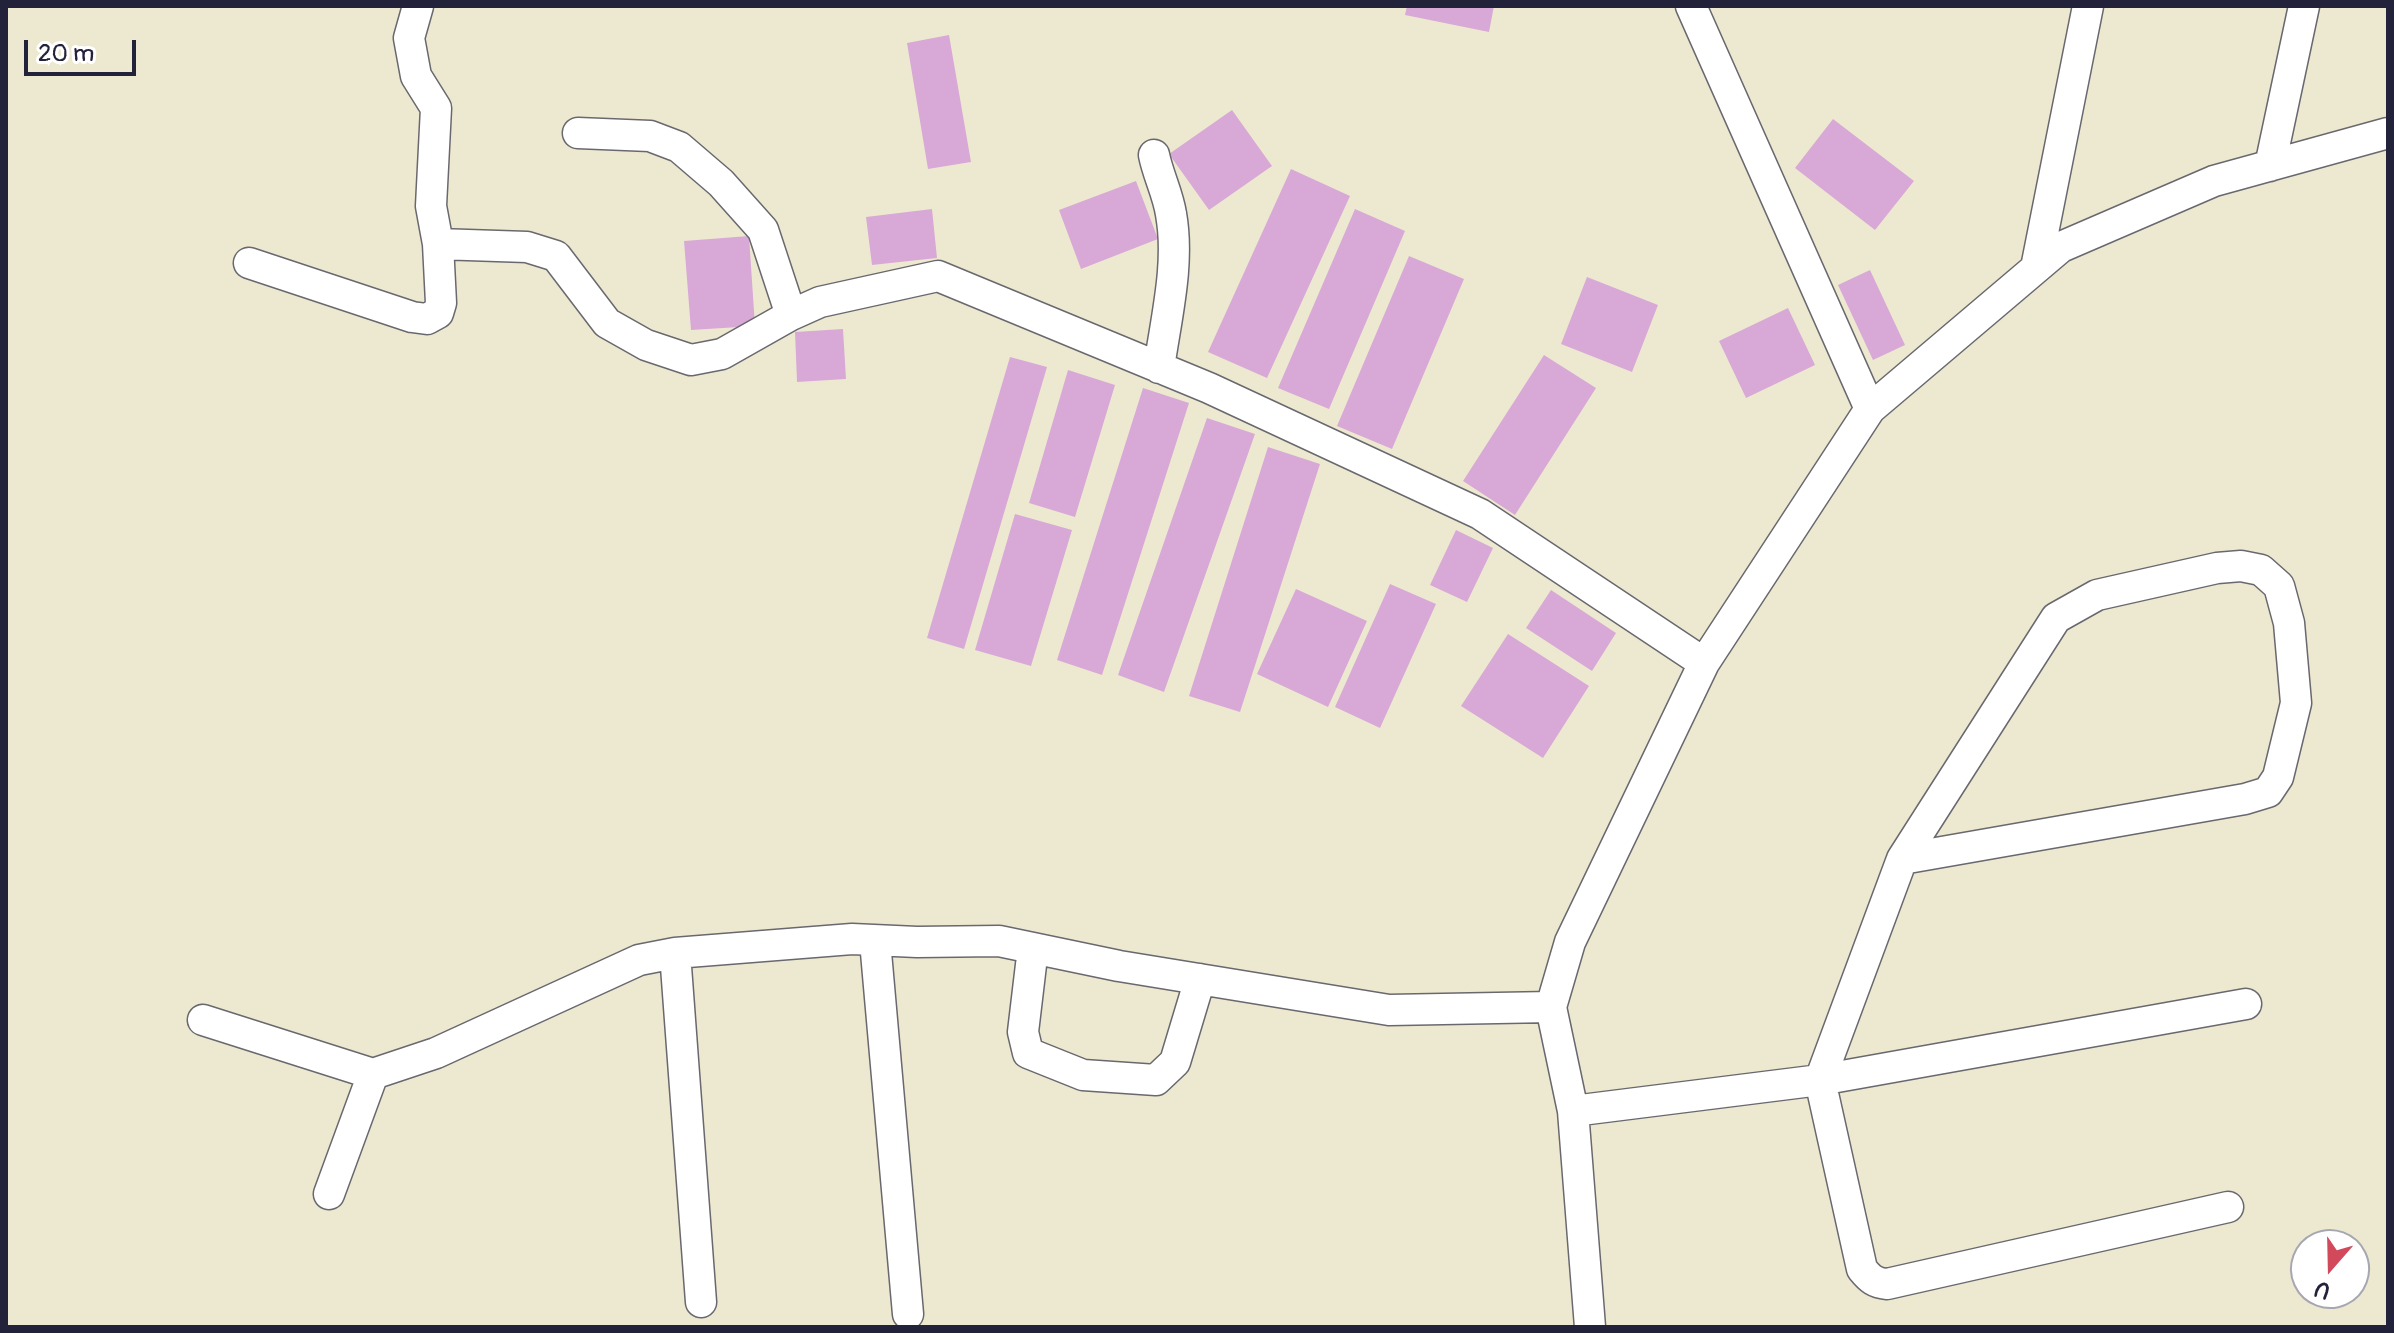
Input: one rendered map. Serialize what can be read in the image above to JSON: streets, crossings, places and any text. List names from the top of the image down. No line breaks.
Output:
{"scale_bar":"20 m","north":"bottom"}
